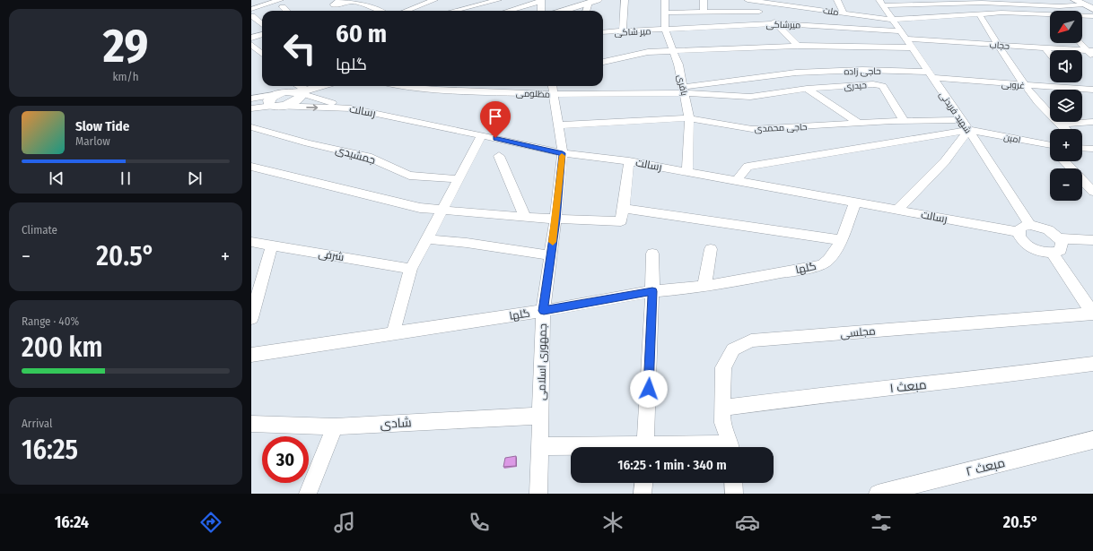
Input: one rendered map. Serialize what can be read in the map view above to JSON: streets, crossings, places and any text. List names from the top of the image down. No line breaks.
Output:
{"streets":{"street":["ملت","میرشاکی","میر شاکی","حجاب","حاجی زاده","غروبی","باقری","حیدری","مظلومی","رسالت","شهید فریدنی","حاجی محمدی","امین","جمشیدی","شرفی","گلها","مجلسی","جمهوری اسلامی","مبعث ۱","شادی","مبعث ۲"]},"crossings":[["ملت","شهید فریدنی"],["میرشاکی","میر شاکی"],["میرشاکی","حجاب"],["میرشاکی","باقری"],["میرشاکی","شهید فریدنی"],["میر شاکی","باقری"],["حجاب","شهید فریدنی"],["حاجی زاده","غروبی"],["حاجی زاده","باقری"],["حاجی زاده","مظلومی"],["حاجی زاده","شهید فریدنی"],["غروبی","شهید فریدنی"],["باقری","مظلومی"],["باقری","رسالت"],["باقری","حاجی محمدی"],["حیدری","حاجی محمدی"],["مظلومی","جمهوری اسلامی"],["رسالت","گلها"],["رسالت","جمهوری اسلامی"],["شهید فریدنی","حاجی محمدی"],["شهید فریدنی","امین"],["حاجی محمدی","جمهوری اسلامی"],["گلها","جمهوری اسلامی"],["مجلسی","مبعث ۱"],["جمهوری اسلامی","شادی"]],"north":"bottom left","page":{"tile":[["29","km/h"],"Climate",["Range · 40%","200 km"],["Arrival","16:25"]],"map_buttons":["+","−"],"turn":["60 m","گلها"],"song":["Slow Tide","Marlow"],"heat":["−","20.5°","+"],"limit":"30","trip":"16:25 · 1 min · 340 m","tabs":["16:24","20.5°"]}}
